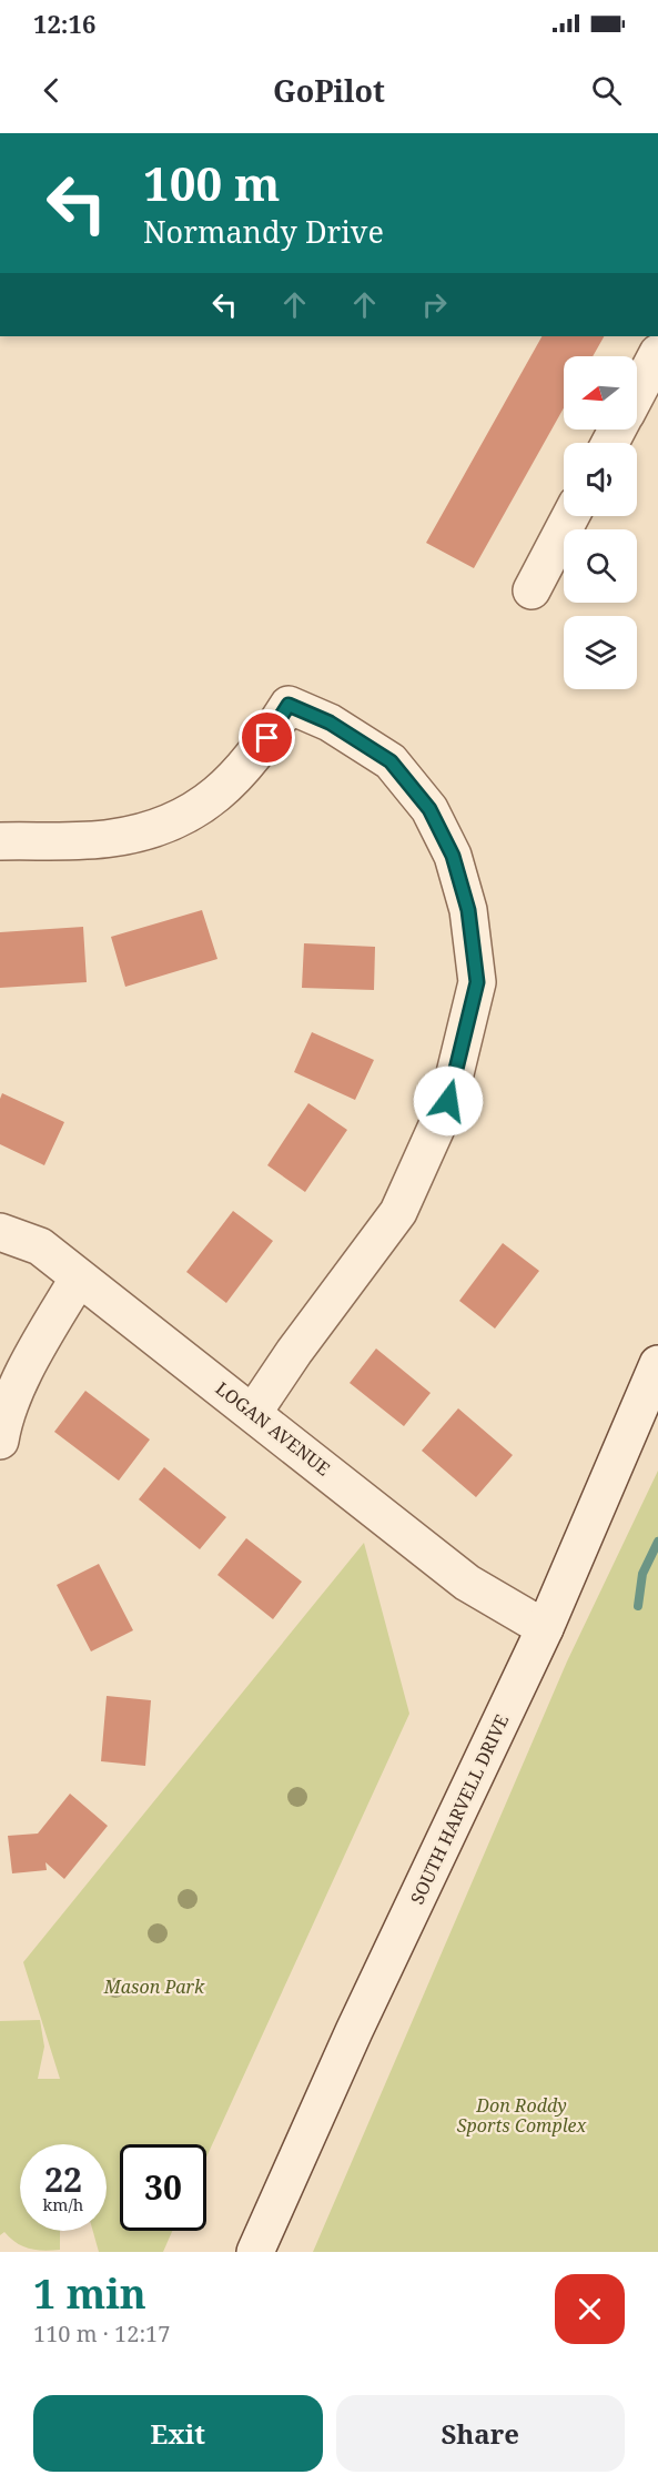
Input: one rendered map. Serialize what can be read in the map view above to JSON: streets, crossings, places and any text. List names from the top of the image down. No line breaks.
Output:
{"streets":{"street":["LOGAN AVENUE","SOUTH HARVELL DRIVE"]},"crossings":[["LOGAN AVENUE","SOUTH HARVELL DRIVE"]],"parks":["Mason Park","Don Roddy Sports Complex"],"north":"left","page":{"status":"12:16","header":"GoPilot","turn":["100 m","Normandy Drive"],"speed":"22 km/h","limit":"30","heading":["1 min","110 m · 12:17"],"buttons":["Exit","Share"]}}
